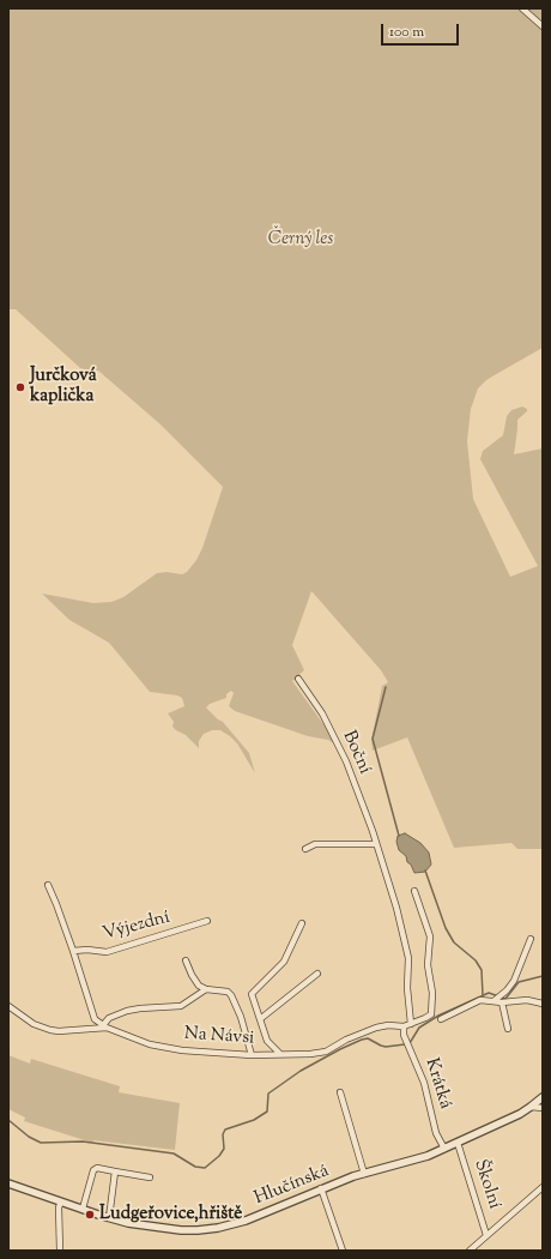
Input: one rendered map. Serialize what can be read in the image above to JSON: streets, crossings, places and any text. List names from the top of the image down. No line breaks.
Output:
{"streets":{"street":["Boční","Výjezdní","Na Návsi","Krátká","Školní","Hlučínská"]},"crossings":[["Boční","Na Návsi"],["Na Návsi","Krátká"],["Krátká","Hlučínská"],["Školní","Hlučínská"]],"parks":["Černý les"],"places":["Jurčková kaplička","Ludgeřovice,hřiště"],"scale_bar":"100 m"}
